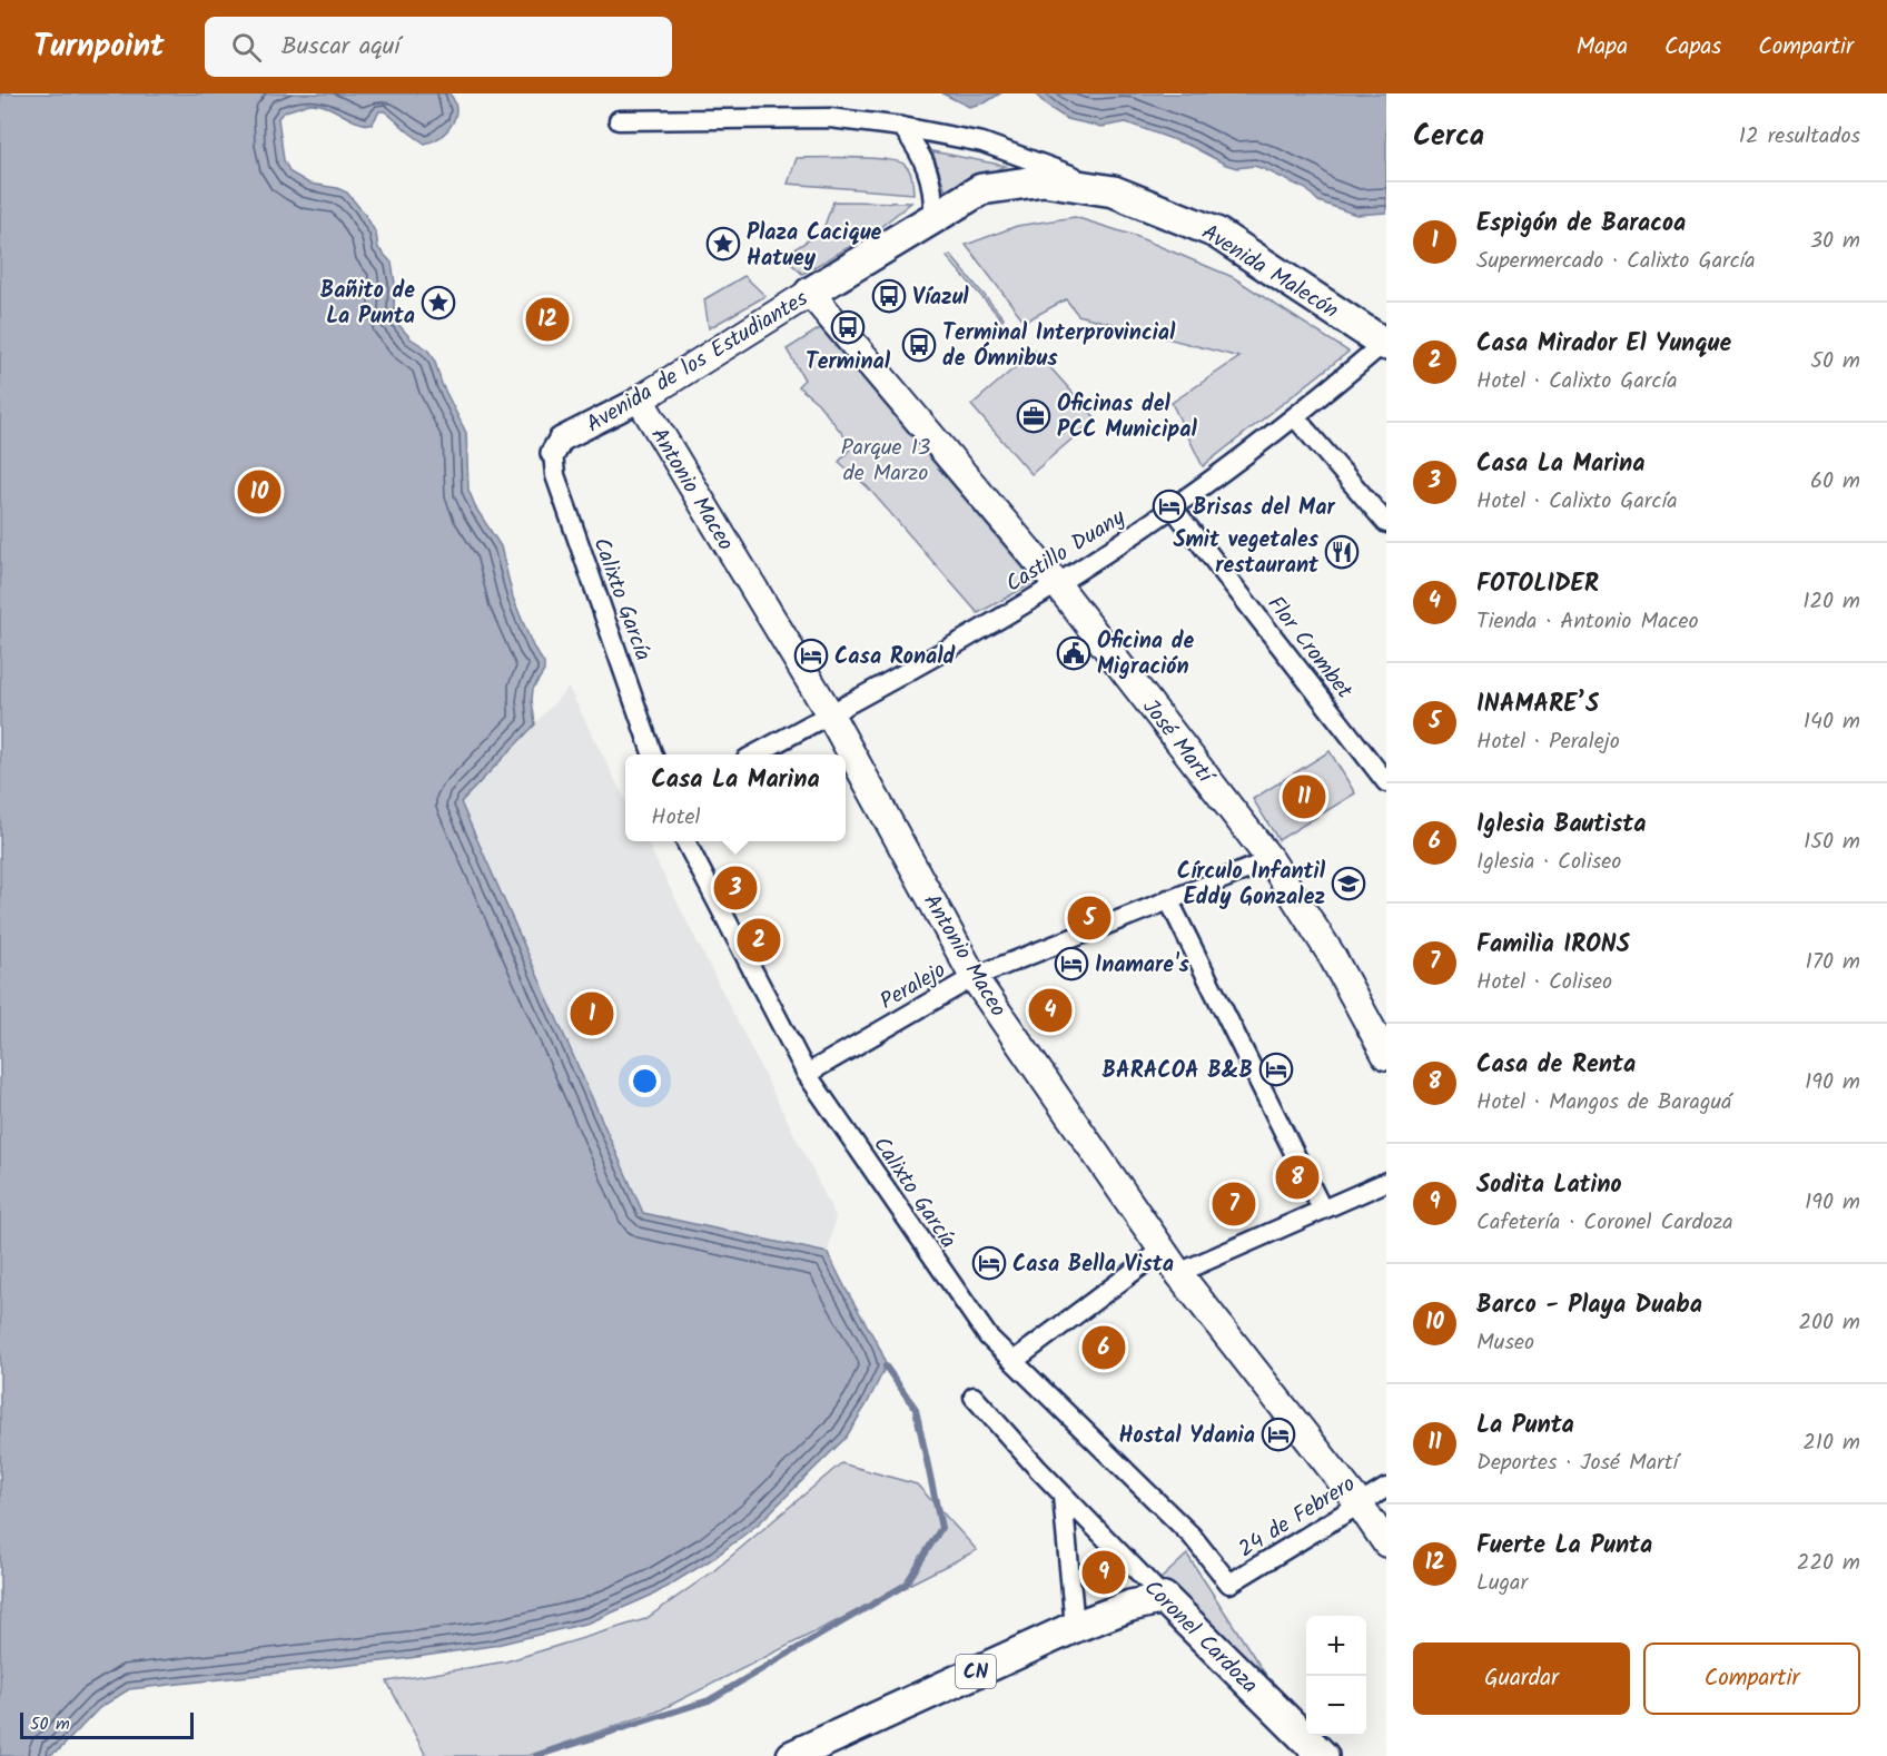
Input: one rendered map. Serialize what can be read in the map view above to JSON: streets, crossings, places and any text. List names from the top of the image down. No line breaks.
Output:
{"streets":{"main road":["Avenida Malecón","Avenida de los Estudiantes","Antonio Maceo","José Martí","Coronel Cardoza","CN"],"street":["Castillo Duany","Calixto García","Flor Crombet","Peralejo","24 de Febrero"]},"crossings":[["Avenida Malecón","Avenida de los Estudiantes"],["Avenida Malecón","Castillo Duany"],["Avenida de los Estudiantes","Antonio Maceo"],["Avenida de los Estudiantes","Calixto García"],["Avenida de los Estudiantes","José Martí"],["Antonio Maceo","Castillo Duany"],["Antonio Maceo","Peralejo"],["Antonio Maceo","24 de Febrero"],["Castillo Duany","Flor Crombet"],["Castillo Duany","José Martí"],["Calixto García","Peralejo"],["Calixto García","24 de Febrero"],["José Martí","Peralejo"],["Coronel Cardoza","CN"]],"parks":["Parque 13 de Marzo"],"places":{"place":["Plaza Cacique Hatuey","Bañito de La Punta"],"bus stop":["Víazul","Terminal","Terminal Interprovincial de Ómnibus"],"office":["Oficinas del PCC Municipal"],"hotel":["Brisas del Mar","Casa Ronald","Inamare's","BARACOA B&B","Casa Bella Vista","Hostal Ydania"],"restaurant":["Smit vegetales restaurant"],"public building":["Oficina de Migración"],"school or university":["Círculo Infantil Eddy Gonzalez"]},"scale_bar":"50 m","page":{"header":"Turnpoint","search":"Buscar aquí","nav":["Mapa","Capas","Compartir"],"heading":["Cerca","12 resultados"],"list":[{"mark":"1","name":"Espigón de Baracoa","note":"Supermercado · Calixto García","value":"30 m"},{"mark":"2","name":"Casa Mirador El Yunque","note":"Hotel · Calixto García","value":"50 m"},{"mark":"3","name":"Casa La Marina","note":"Hotel · Calixto García","value":"60 m"},{"mark":"4","name":"FOTOLIDER","note":"Tienda · Antonio Maceo","value":"120 m"},{"mark":"5","name":"INAMARE’S","note":"Hotel · Peralejo","value":"140 m"},{"mark":"6","name":"Iglesia Bautista","note":"Iglesia · Coliseo","value":"150 m"},{"mark":"7","name":"Familia IRONS","note":"Hotel · Coliseo","value":"170 m"},{"mark":"8","name":"Casa de Renta","note":"Hotel · Mangos de Baraguá","value":"190 m"},{"mark":"9","name":"Sodita Latino","note":"Cafetería · Coronel Cardoza","value":"190 m"},{"mark":"10","name":"Barco - Playa Duaba","note":"Museo","value":"200 m"},{"mark":"11","name":"La Punta","note":"Deportes · José Martí","value":"210 m"},{"mark":"12","name":"Fuerte La Punta","note":"Lugar","value":"220 m"}],"pins":["12","10","11","3","5","2","4","1","8","7","6","9"],"popup":["Casa La Marina","Hotel"],"map_buttons":["+","−"],"buttons":["Guardar","Compartir"],"scale":"50 m"}}
